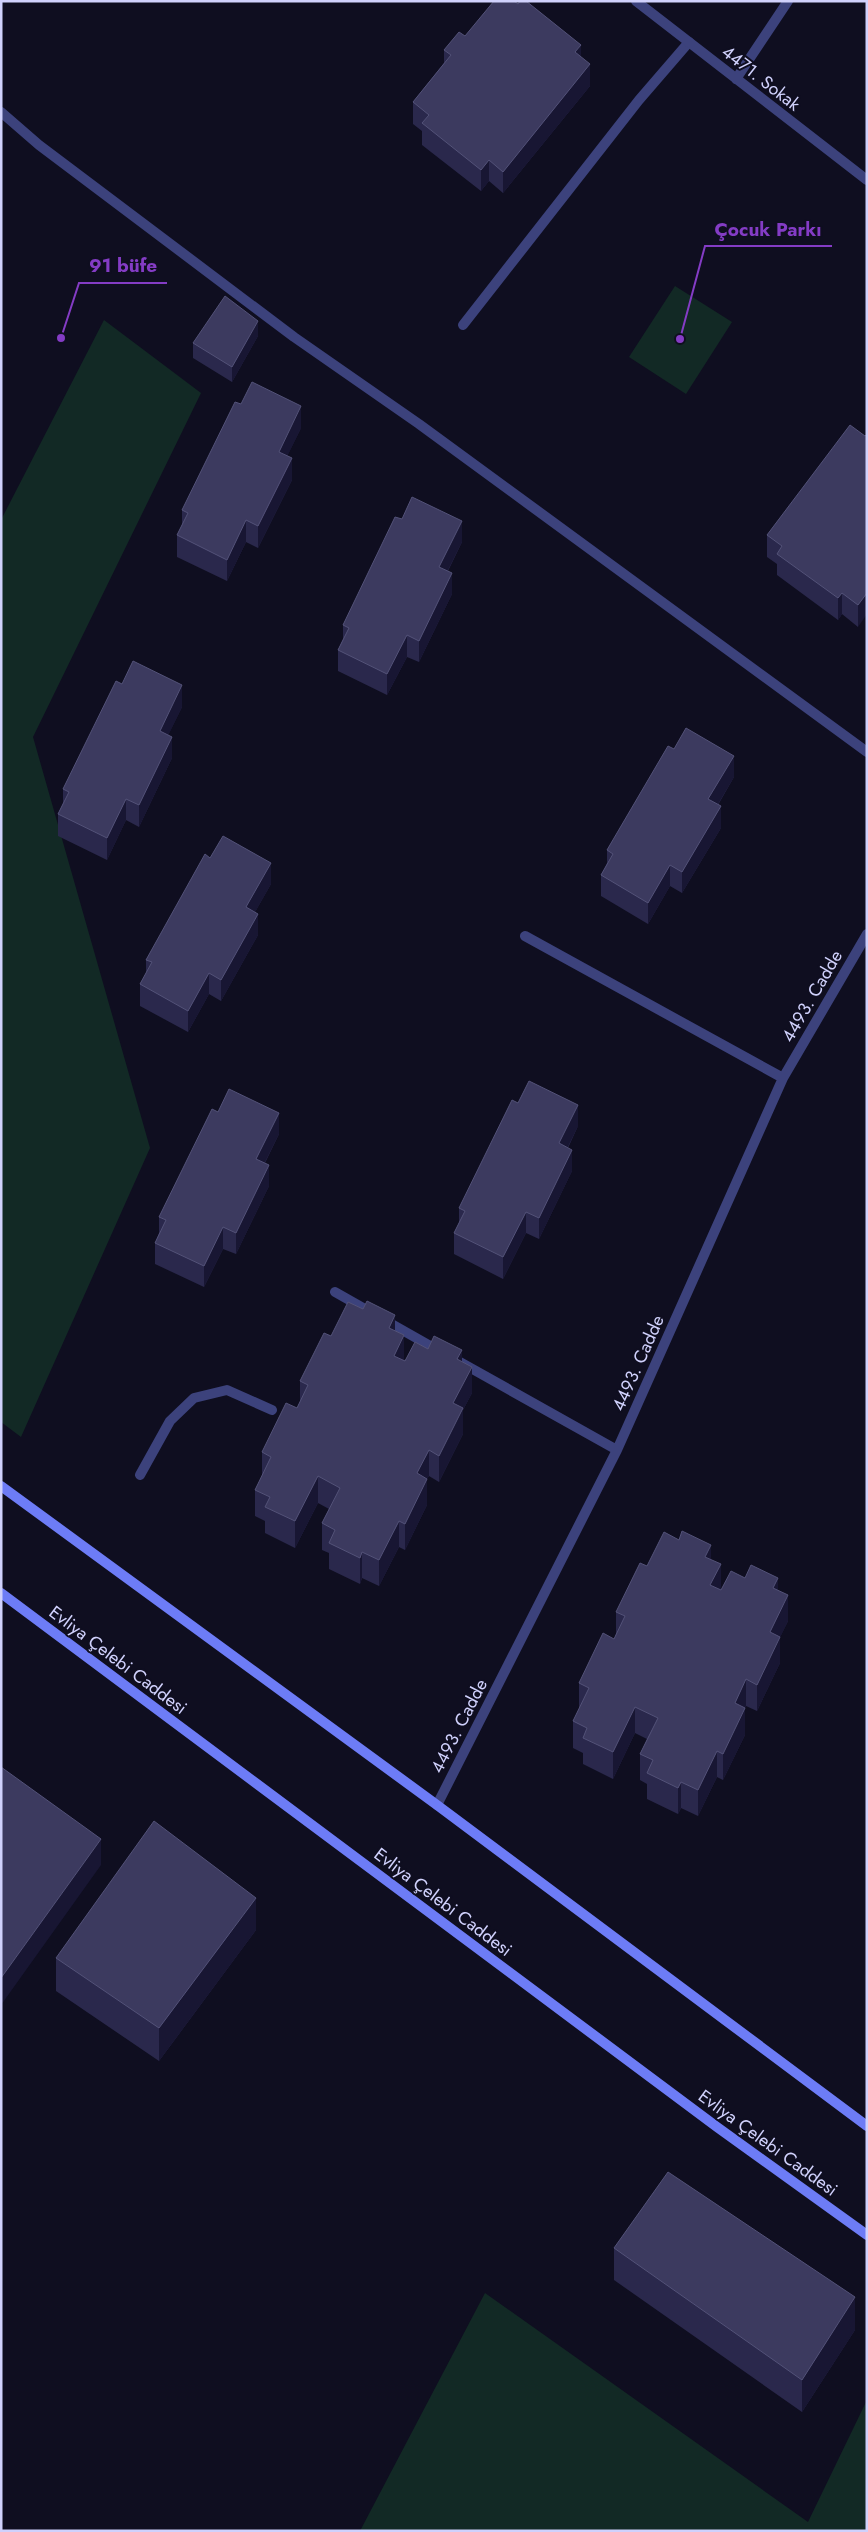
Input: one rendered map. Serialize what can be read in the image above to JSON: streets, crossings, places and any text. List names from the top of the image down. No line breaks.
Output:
{"streets":{"street":["4471. Sokak","4493. Cadde","Evliya Çelebi Caddesi"]},"places":["91 büfe","Çocuk Parkı"]}
